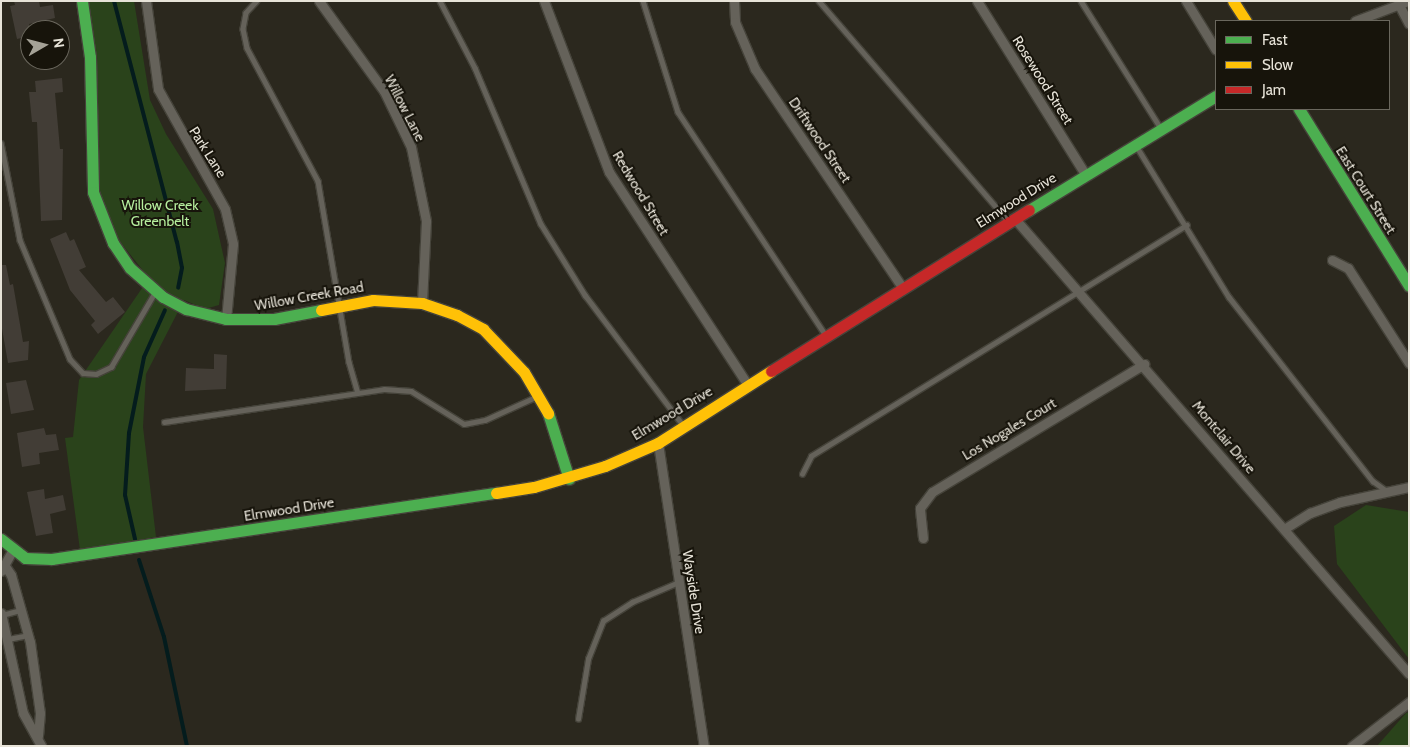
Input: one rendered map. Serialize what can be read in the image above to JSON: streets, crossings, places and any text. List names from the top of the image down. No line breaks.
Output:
{"streets":{"street":["Rosewood Street","Willow Lane","Driftwood Street","Park Lane","East Court Street","Redwood Street","Elmwood Drive","Willow Creek Road","Los Nogales Court","Montclair Drive","Wayside Drive"]},"crossings":[["Rosewood Street","Elmwood Drive"],["Willow Lane","Willow Creek Road"],["Driftwood Street","Elmwood Drive"],["Park Lane","Willow Creek Road"],["Redwood Street","Elmwood Drive"],["Elmwood Drive","Willow Creek Road"],["Elmwood Drive","Montclair Drive"],["Elmwood Drive","Wayside Drive"],["Los Nogales Court","Montclair Drive"]],"parks":["Willow Creek Greenbelt"],"legend":["Fast","Slow","Jam"],"north":"right"}
